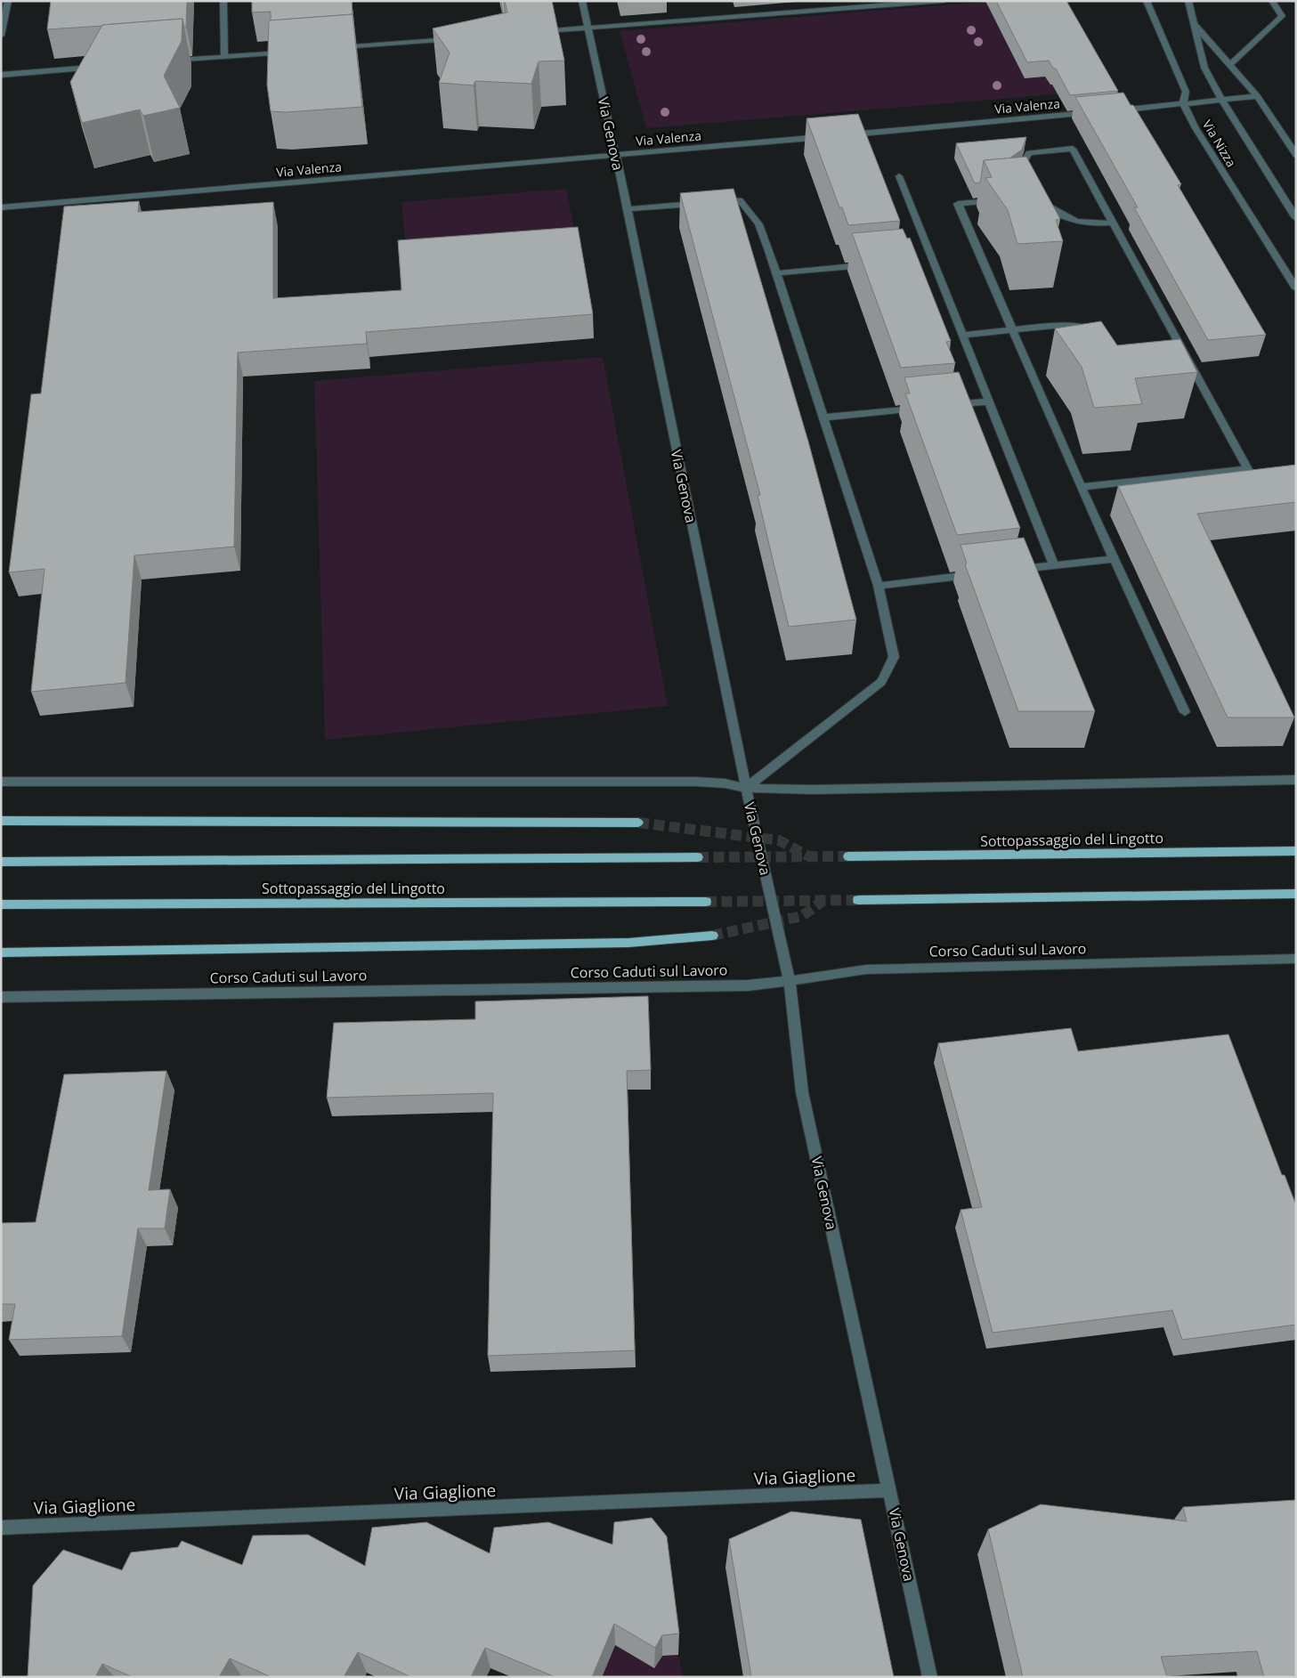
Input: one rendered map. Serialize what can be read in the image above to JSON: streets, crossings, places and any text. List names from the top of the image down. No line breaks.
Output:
{"streets":{"main road":["Sottopassaggio del Lingotto"],"street":["Via Valenza","Via Genova","Via Nizza","Corso Caduti sul Lavoro","Via Giaglione"]},"crossings":[["Via Valenza","Via Genova"],["Via Genova","Corso Caduti sul Lavoro"],["Via Genova","Via Giaglione"]]}
